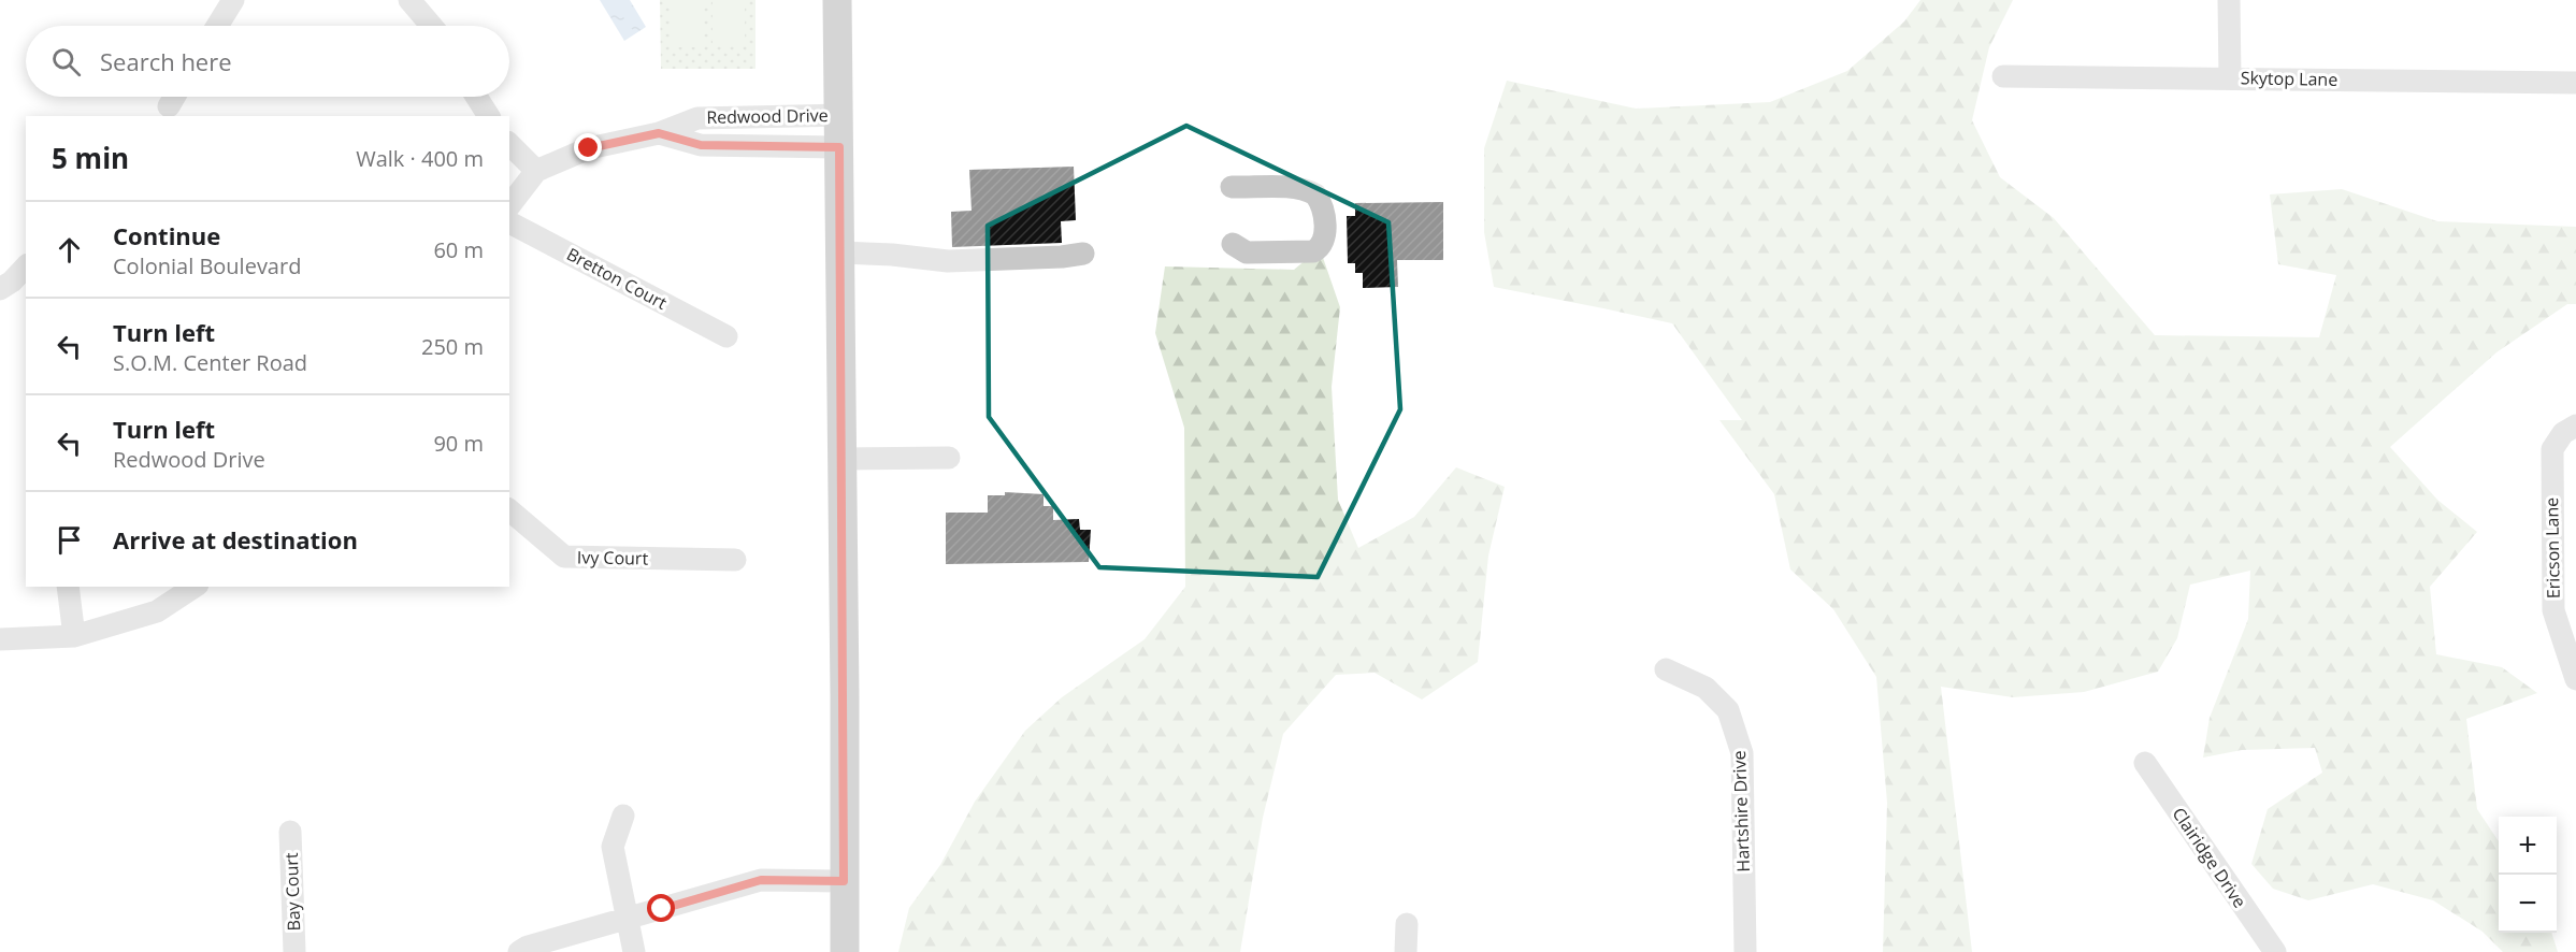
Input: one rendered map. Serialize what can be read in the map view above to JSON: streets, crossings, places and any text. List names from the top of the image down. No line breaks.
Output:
{"streets":{"street":["Skytop Lane","Redwood Drive","Bretton Court","Ericson Lane","Ivy Court","Hartshire Drive","Clairidge Drive","Bay Court"]},"page":{"search":"Search here","heading":["5 min","Walk · 400 m"],"list":[["Continue","Colonial Boulevard","60 m"],["Turn left","S.O.M. Center Road","250 m"],["Turn left","Redwood Drive","90 m"],"Arrive at destination"],"map_buttons":["+","−"]}}
